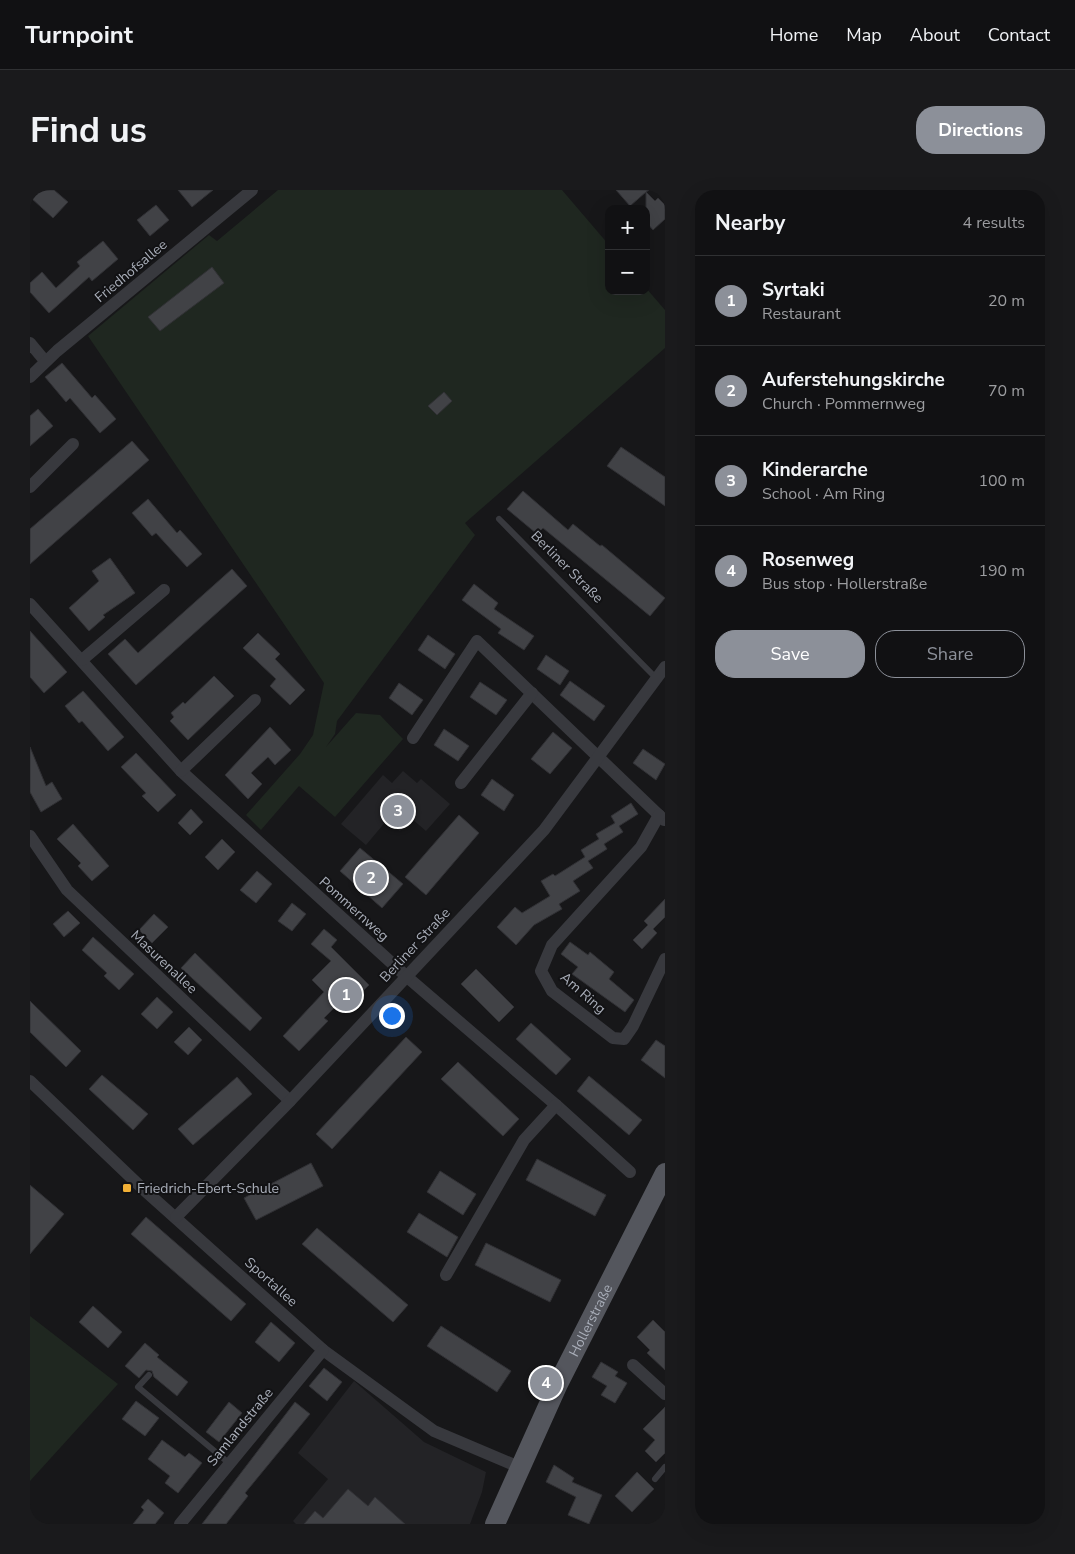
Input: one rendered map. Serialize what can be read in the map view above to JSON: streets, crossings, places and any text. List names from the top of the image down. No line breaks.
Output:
{"streets":{"main road":["Hollerstraße"],"street":["Friedhofsallee","Berliner Straße","Pommernweg","Masurenallee","Am Ring","Sportallee","Samlandstraße"]},"crossings":[["Berliner Straße","Pommernweg"],["Berliner Straße","Masurenallee"],["Berliner Straße","Am Ring"],["Berliner Straße","Sportallee"],["Sportallee","Hollerstraße"],["Sportallee","Samlandstraße"]],"places":{"transit":["Friedrich-Ebert-Schule"]},"page":{"header":"Turnpoint","nav":["Home","Map","About","Contact"],"buttons":["Directions",["Save","Share"]],"title":"Find us","heading":["Nearby","4 results"],"map_buttons":["+","−"],"list":[{"mark":"1","name":"Syrtaki","note":"Restaurant","value":"20 m"},{"mark":"2","name":"Auferstehungskirche","note":"Church · Pommernweg","value":"70 m"},{"mark":"3","name":"Kinderarche","note":"School · Am Ring","value":"100 m"},{"mark":"4","name":"Rosenweg","note":"Bus stop · Hollerstraße","value":"190 m"}],"pins":["3","2","1","4"]}}
